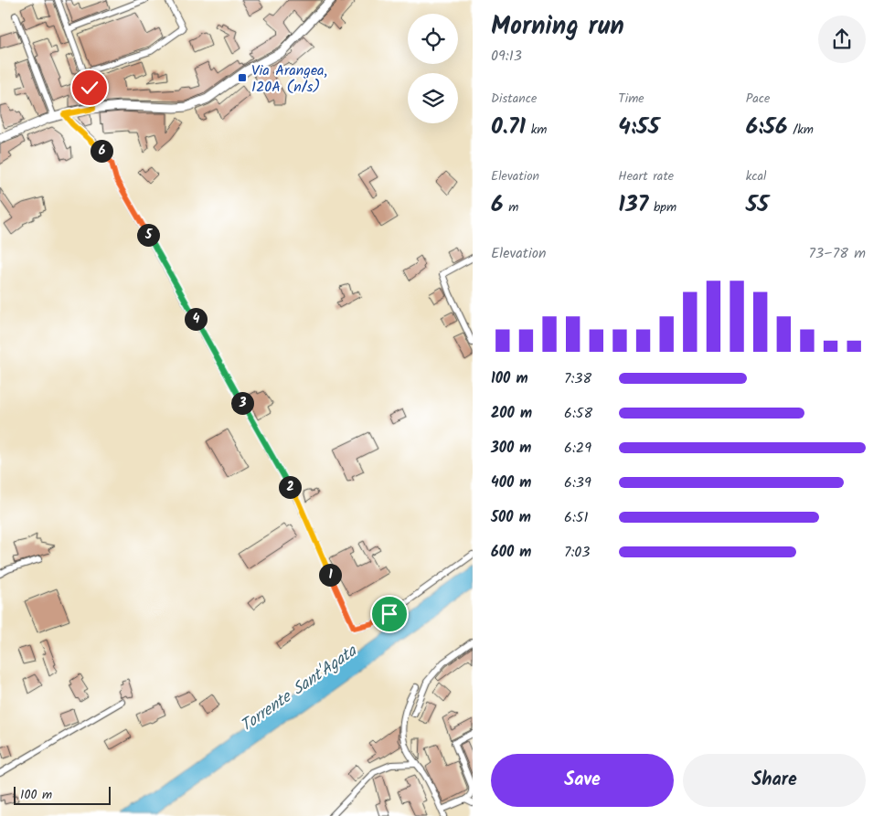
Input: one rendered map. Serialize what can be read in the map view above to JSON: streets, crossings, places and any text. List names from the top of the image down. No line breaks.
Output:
{"water":["Torrente Sant'Agata"],"places":{"transit":["Via Arangea, 120A (n/s)"]},"scale_bar":"100 m","page":{"heading":["Morning run","09:13"],"stats":[["Distance","0.71 km"],["Time","4:55"],["Pace","6:56 /km"],["Elevation","6 m"],["Heart rate","137 bpm"],["kcal","55"]],"pins":["6","5","4","3","2","1"],"chart":["Elevation","73–78 m"],"list":[{"name":"100 m","note":"7:38"},{"name":"200 m","note":"6:58"},{"name":"300 m","note":"6:29"},{"name":"400 m","note":"6:39"},{"name":"500 m","note":"6:51"},{"name":"600 m","note":"7:03"}],"buttons":["Save","Share"],"scale":"100 m"}}
